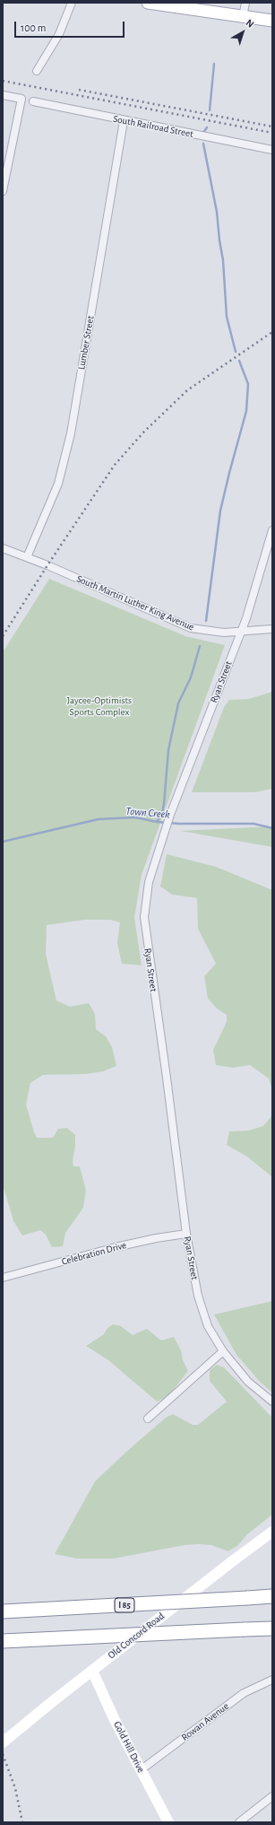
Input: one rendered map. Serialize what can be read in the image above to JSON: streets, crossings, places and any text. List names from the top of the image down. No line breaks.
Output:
{"streets":{"highway":["I 85"],"main road":["Old Concord Road","Gold Hill Drive"],"street":["South Railroad Street","Lumber Street","South Martin Luther King Avenue","Ryan Street","Celebration Drive","Rowan Avenue"]},"crossings":[["South Railroad Street","Lumber Street"],["Lumber Street","South Martin Luther King Avenue"],["South Martin Luther King Avenue","Ryan Street"],["Ryan Street","Celebration Drive"],["Old Concord Road","Gold Hill Drive"],["Rowan Avenue","Gold Hill Drive"]],"water":["Town Creek"],"parks":["Jaycee-Optimists Sports Complex"],"scale_bar":"100 m","north":"top right"}
